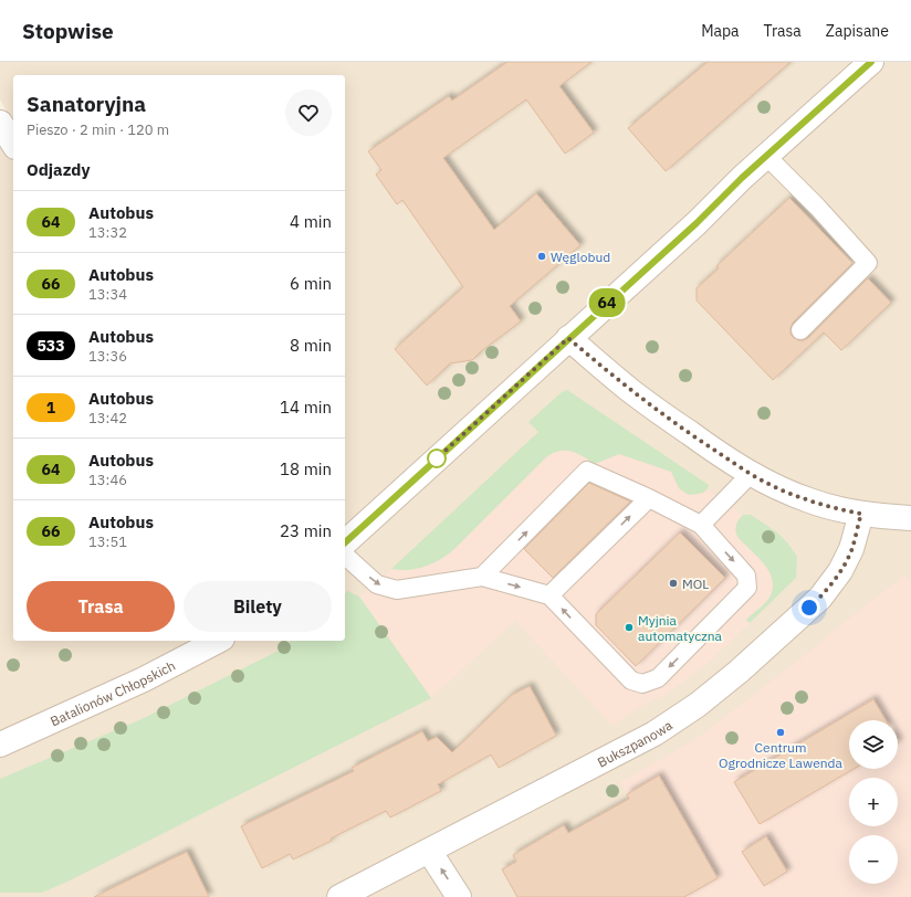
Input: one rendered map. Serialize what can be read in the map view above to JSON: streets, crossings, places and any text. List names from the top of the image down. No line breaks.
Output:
{"streets":{"street":["Batalionów Chłopskich","Bukszpanowa"]},"places":["Węglobud","MOL","Myjnia automatyczna","Centrum Ogrodnicze Lawenda"],"lines":["bus line 64"],"page":{"header":"Stopwise","nav":["Mapa","Trasa","Zapisane"],"on_map":"64","heading":[["Sanatoryjna","Pieszo · 2 min · 120 m"],"Odjazdy"],"list":[{"mark":"64","name":"Autobus","note":"13:32","value":"4 min"},{"mark":"66","name":"Autobus","note":"13:34","value":"6 min"},{"mark":"533","name":"Autobus","note":"13:36","value":"8 min"},{"mark":"1","name":"Autobus","note":"13:42","value":"14 min"},{"mark":"64","name":"Autobus","note":"13:46","value":"18 min"},{"mark":"66","name":"Autobus","note":"13:51","value":"23 min"}],"buttons":["Trasa","Bilety"],"map_buttons":["+","−"]}}
